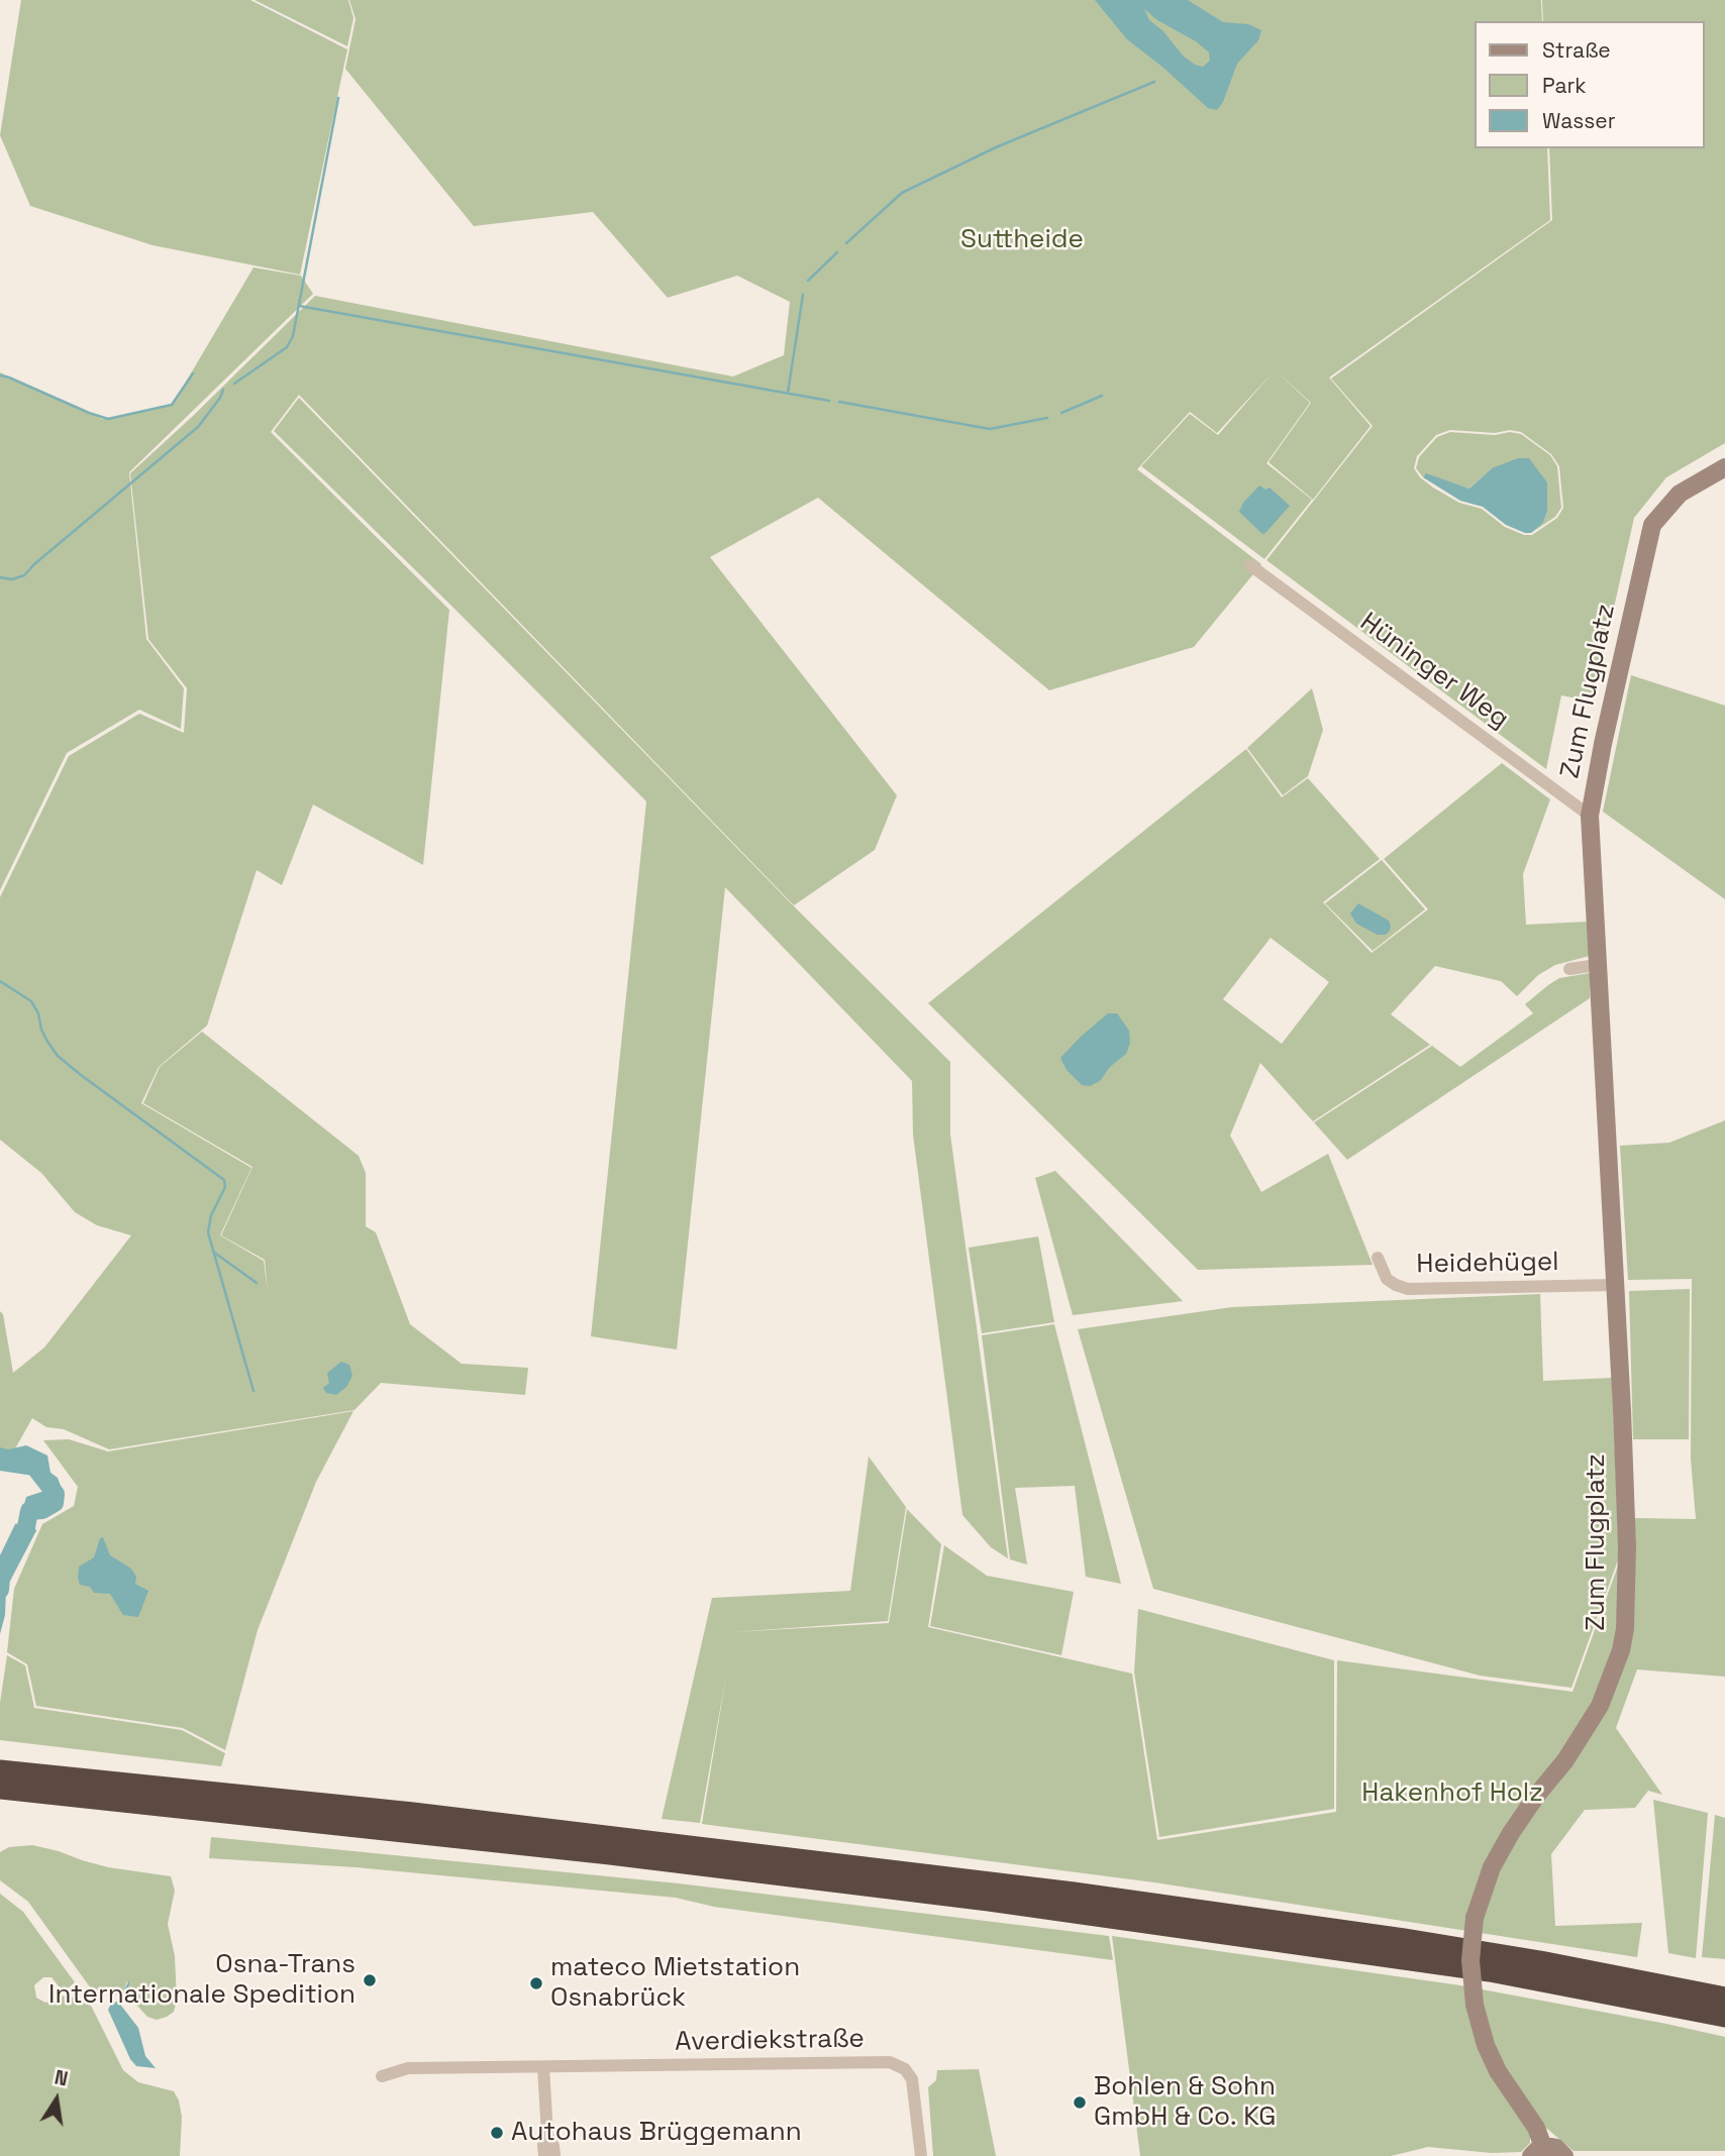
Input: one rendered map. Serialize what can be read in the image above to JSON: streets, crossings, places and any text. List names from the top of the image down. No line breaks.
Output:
{"streets":{"street":["Hüninger Weg","Zum Flugplatz","Heidehügel","Averdiekstraße"]},"crossings":[["Hüninger Weg","Zum Flugplatz"],["Zum Flugplatz","Heidehügel"]],"parks":["Suttheide","Hakenhof Holz"],"places":["Osna-Trans Internationale Spedition","mateco Mietstation Osnabrück","Bohlen & Sohn GmbH & Co. KG","Autohaus Brüggemann"],"legend":["Straße","Park","Wasser"],"north":"top"}
